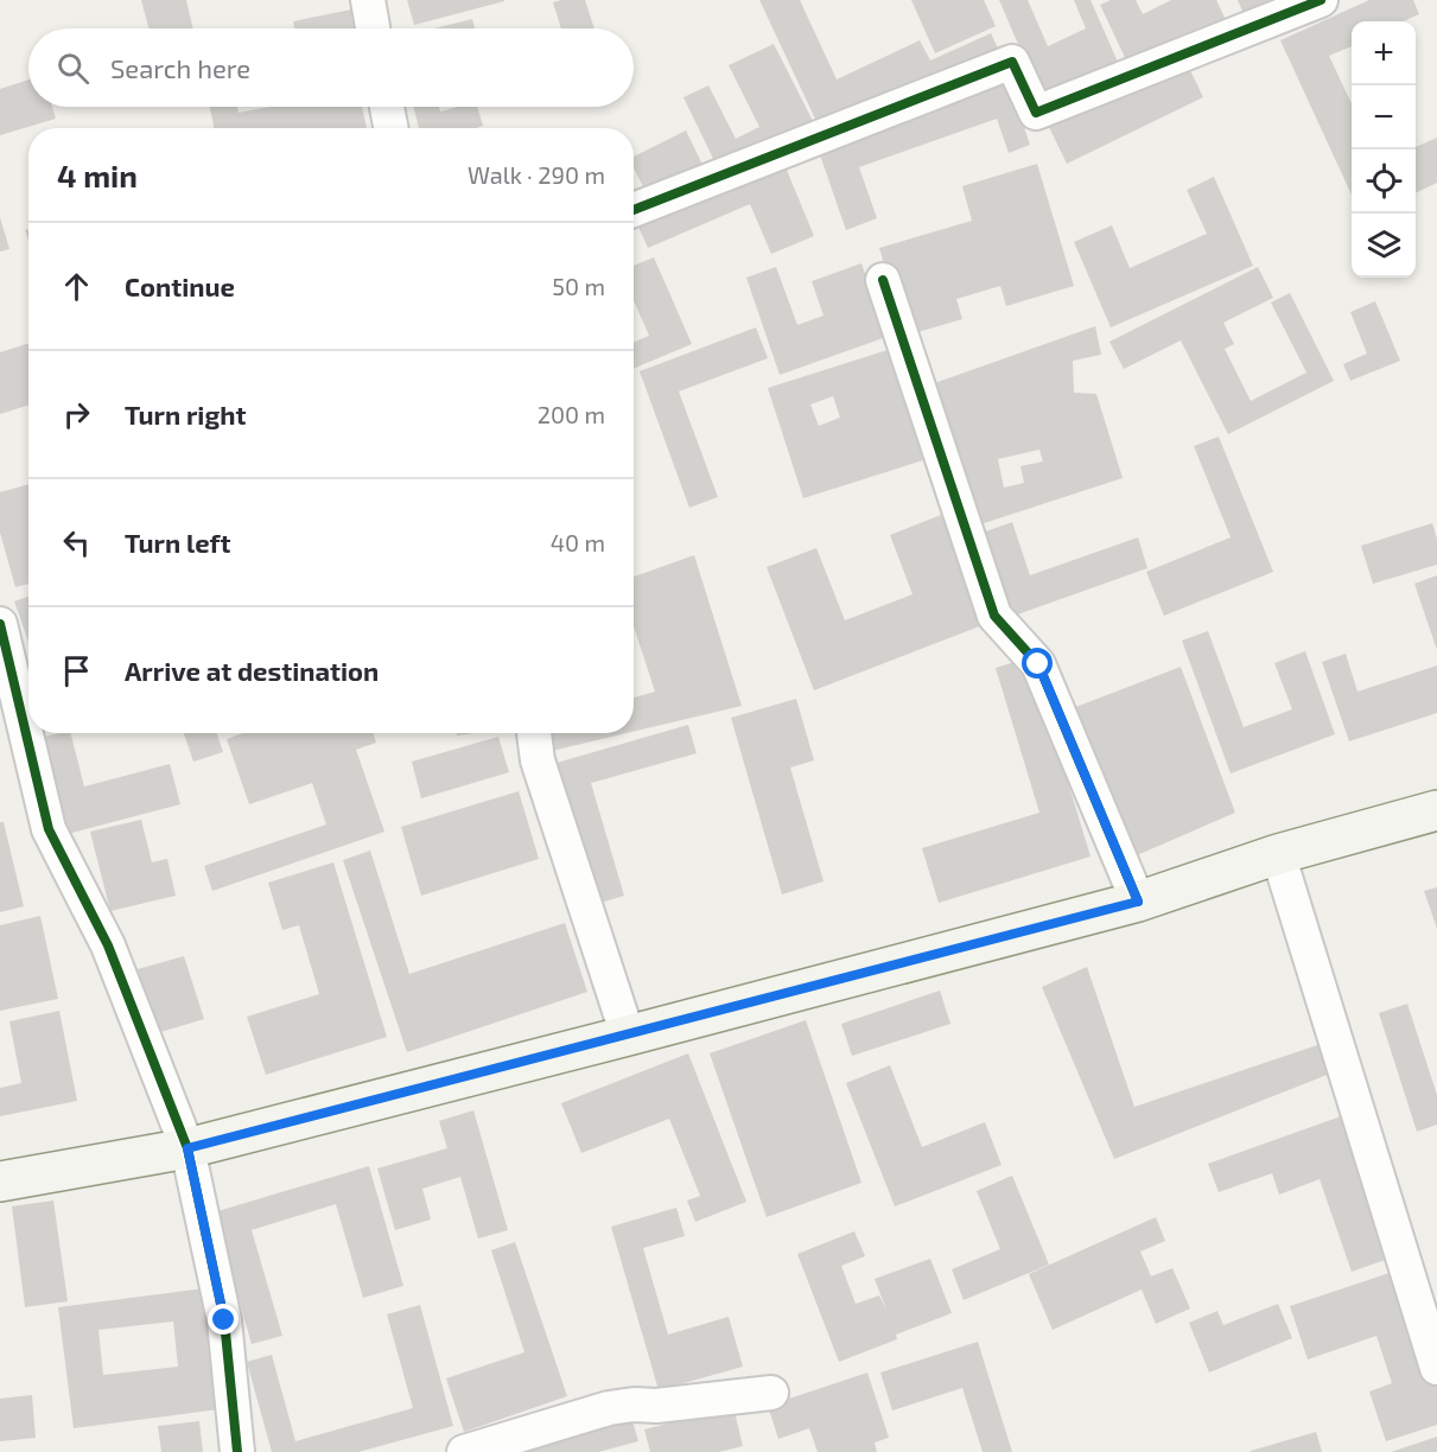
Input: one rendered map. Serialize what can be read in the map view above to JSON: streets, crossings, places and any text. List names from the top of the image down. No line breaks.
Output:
{"page":{"map_buttons":["+","−"],"search":"Search here","heading":["4 min","Walk · 290 m"],"list":[["Continue","50 m"],["Turn right","200 m"],["Turn left","40 m"],"Arrive at destination"]}}
